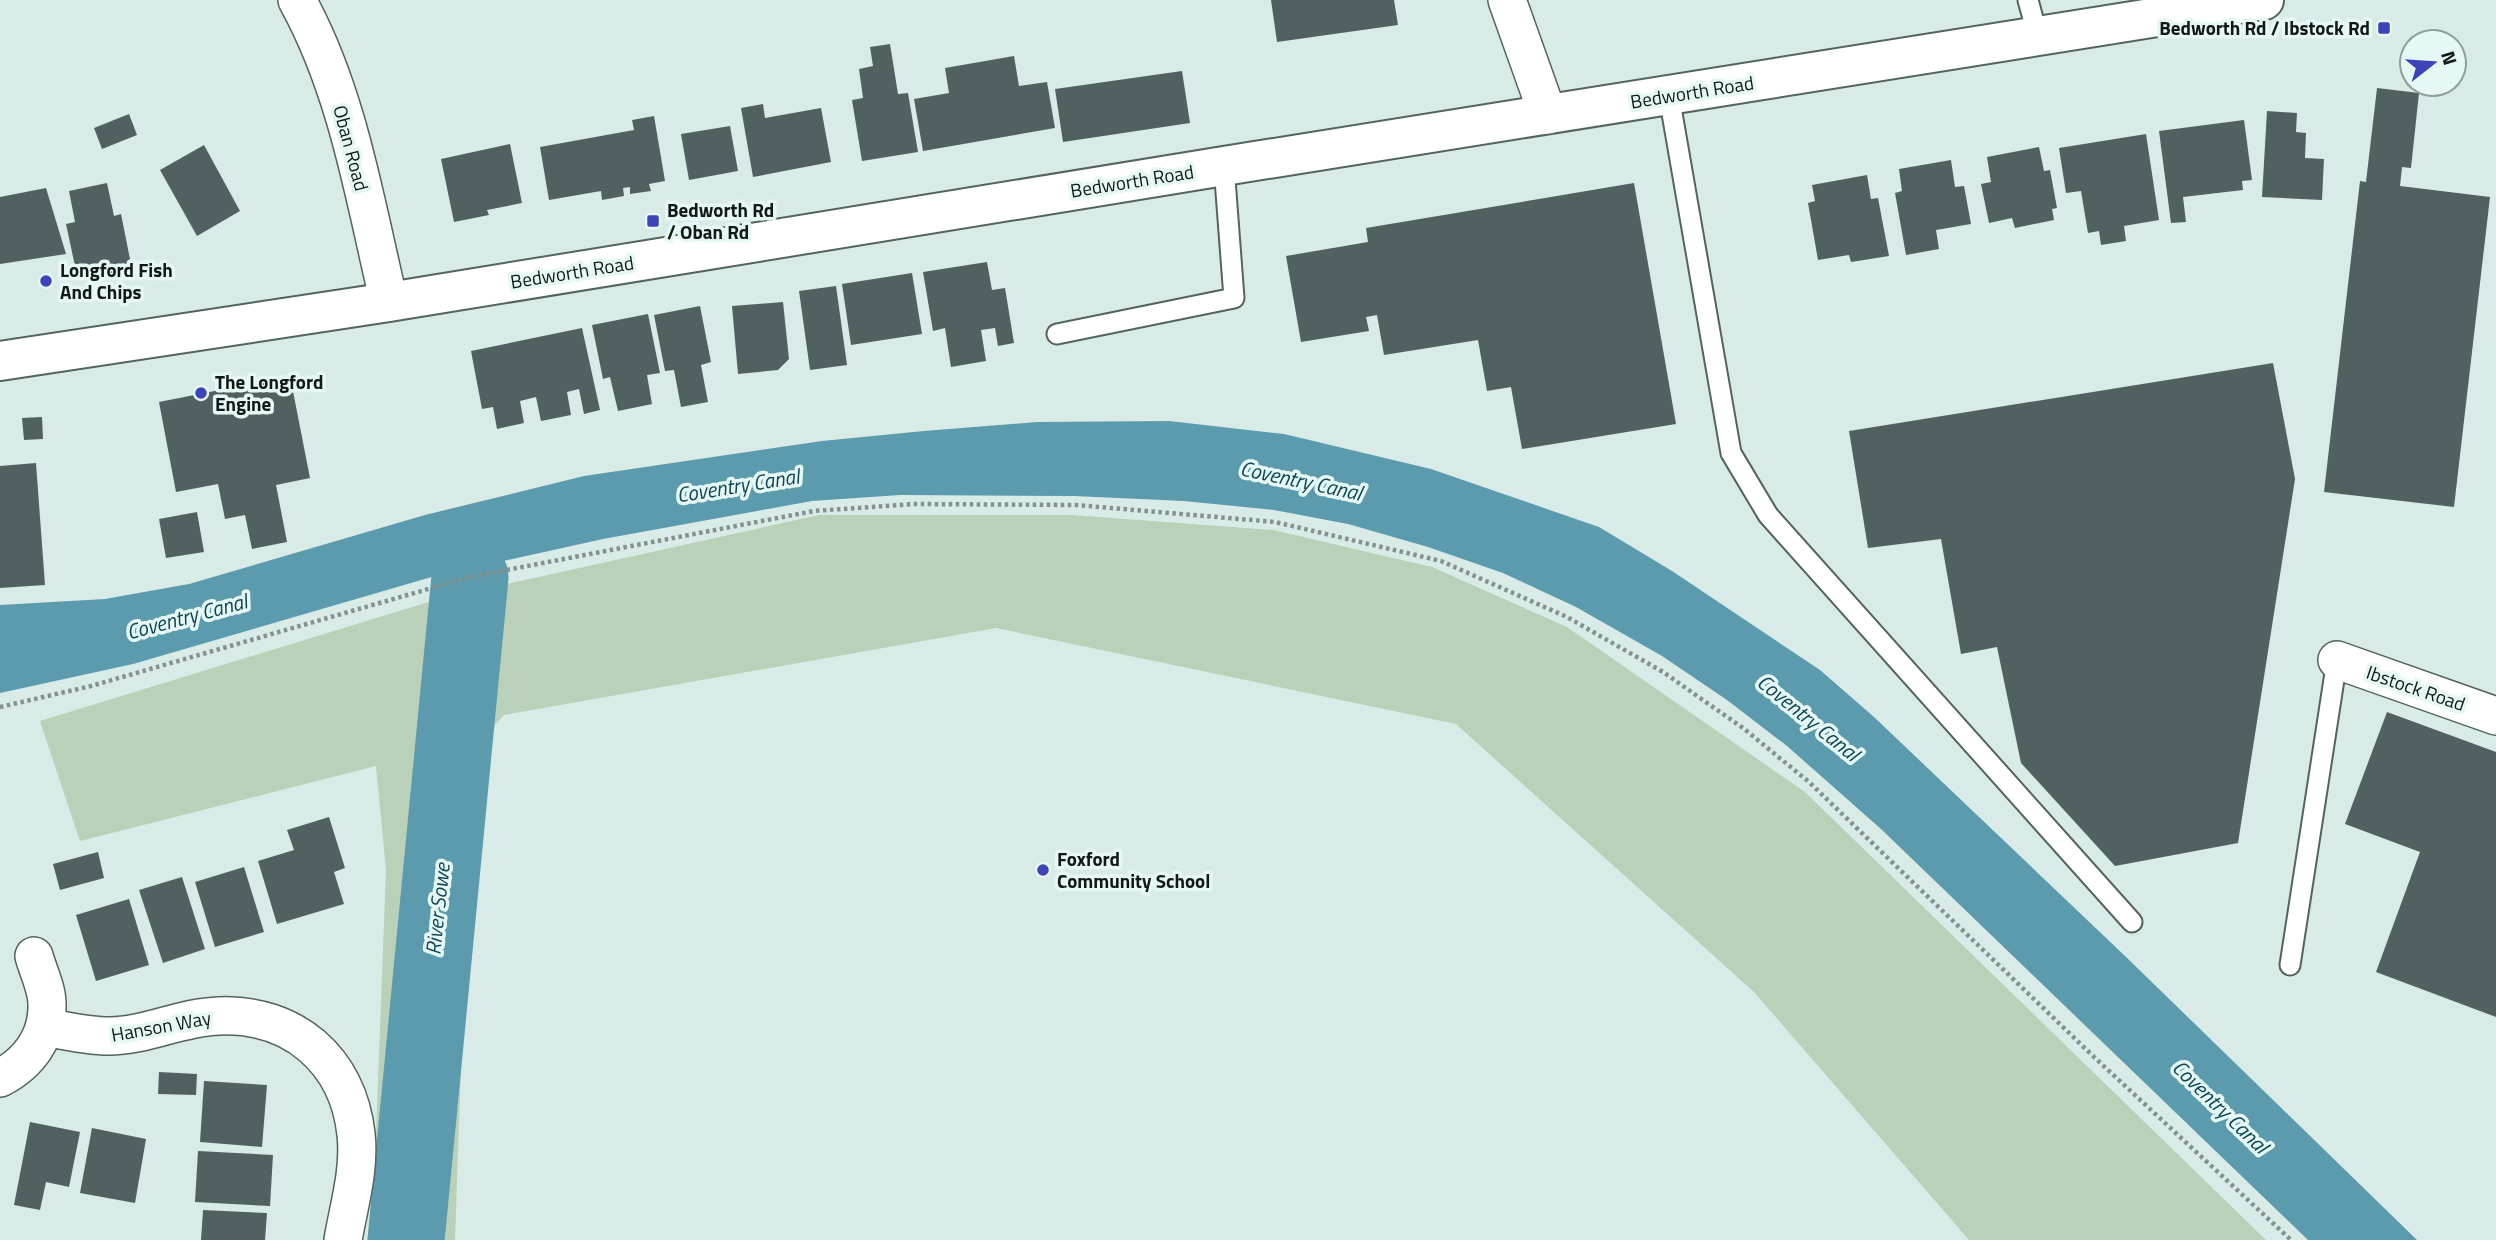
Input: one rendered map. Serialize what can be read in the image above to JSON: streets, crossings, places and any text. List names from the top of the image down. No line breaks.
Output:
{"streets":{"main road":["Bedworth Road"],"street":["Oban Road","Ibstock Road","Hanson Way"]},"crossings":[["Bedworth Road","Oban Road"]],"water":["Coventry Canal","River Sowe"],"places":{"transit":["Bedworth Rd / Ibstock Rd","Bedworth Rd / Oban Rd"],"other":["Longford Fish And Chips","The Longford Engine","Foxford Community School"]},"north":"right"}
